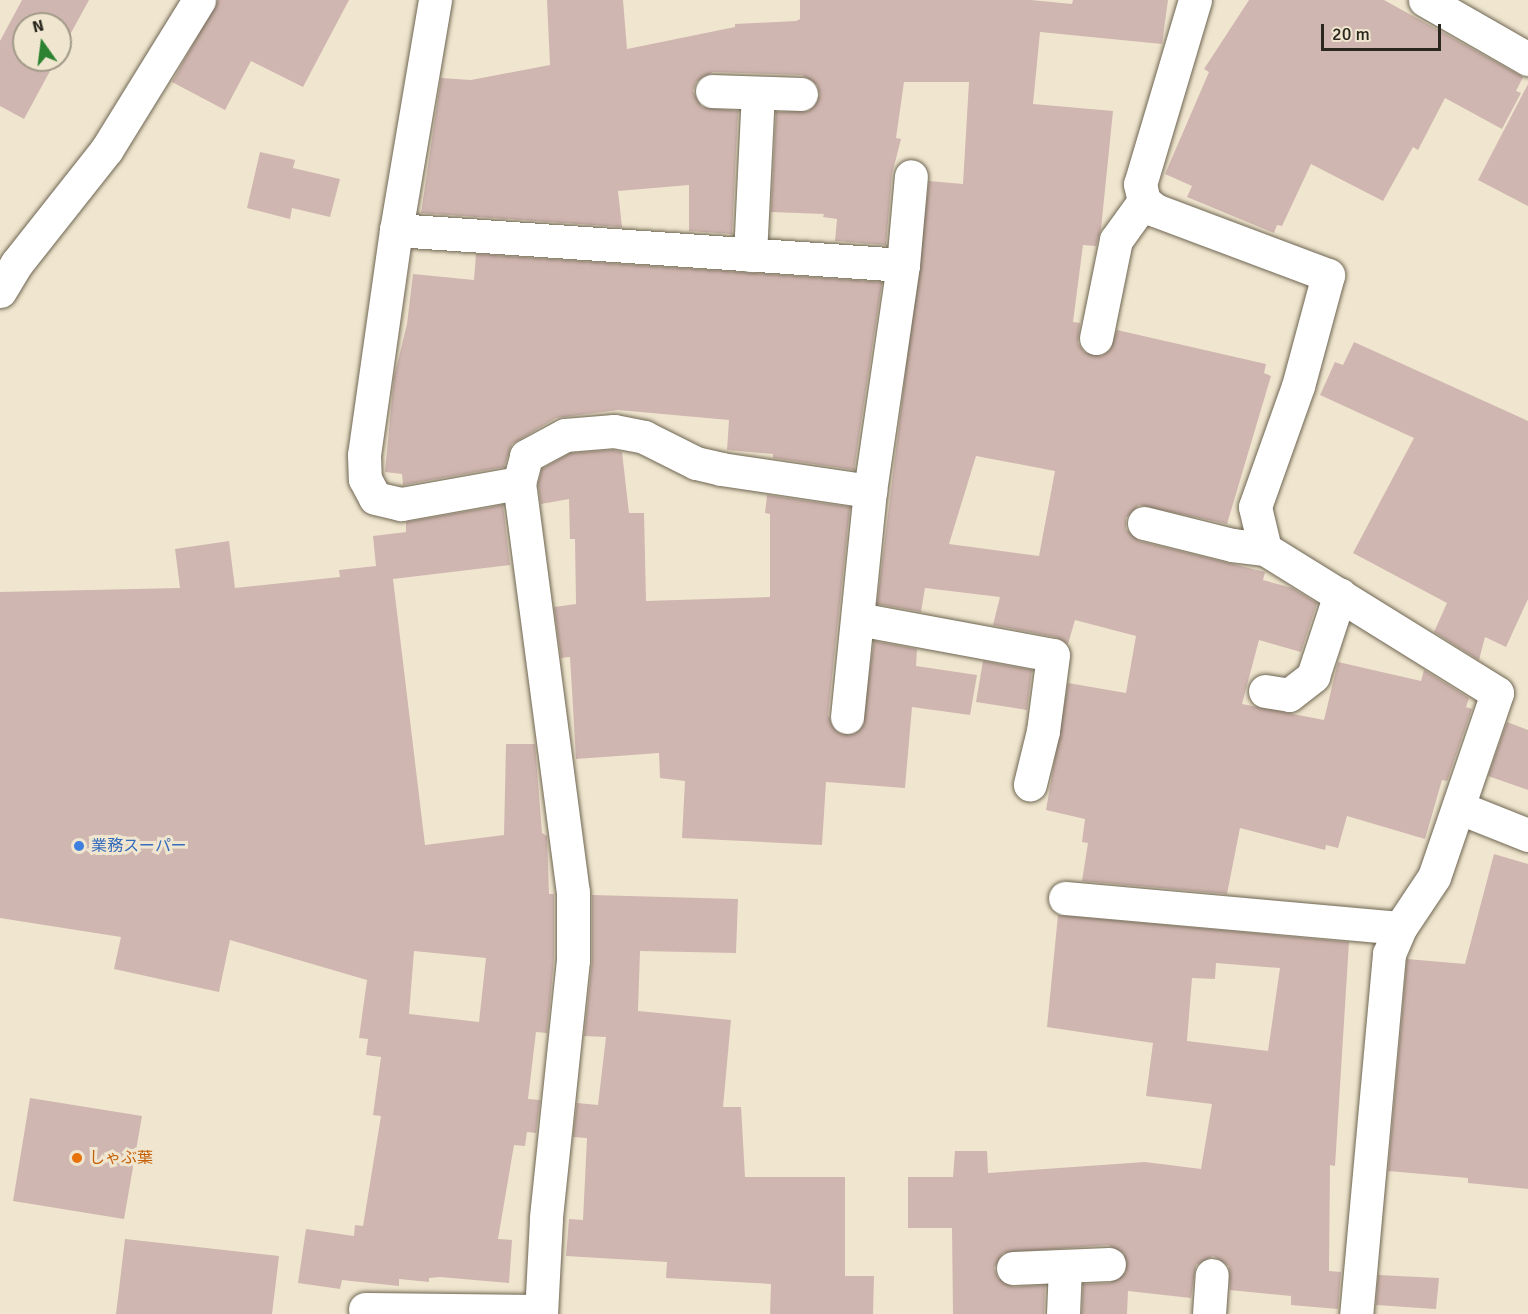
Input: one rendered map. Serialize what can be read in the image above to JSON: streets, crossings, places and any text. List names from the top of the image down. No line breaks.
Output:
{"places":["業務スーパー","しゃぶ葉"],"scale_bar":"20 m","north":"top"}
